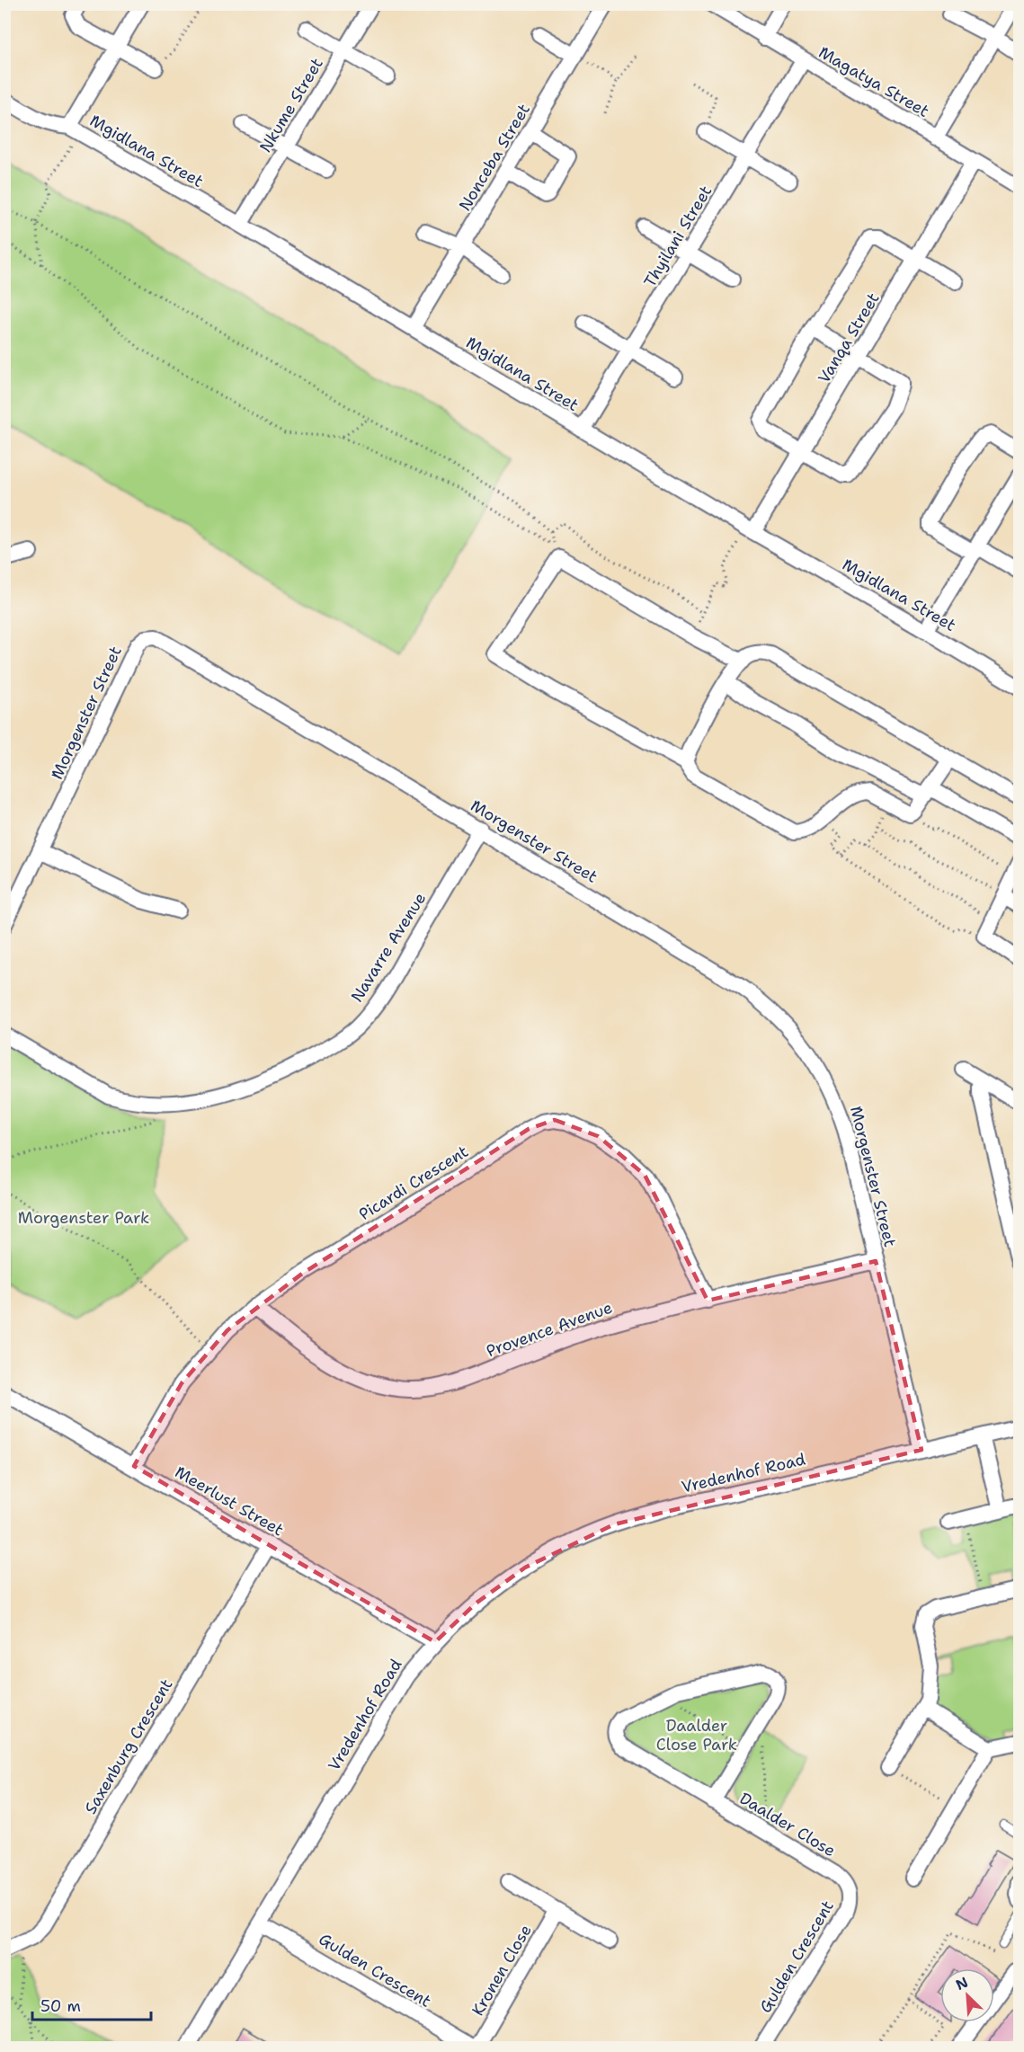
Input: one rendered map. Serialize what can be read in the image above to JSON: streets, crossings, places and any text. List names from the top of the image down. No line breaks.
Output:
{"streets":{"street":["Magatya Street","Nkume Street","Mgidlana Street","Nonceba Street","Thyilani Street","Vanqa Street","Morgenster Street","Navarre Avenue","Picardi Crescent","Provence Avenue","Vredenhof Road","Meerlust Street","Saxenburg Crescent","Daalder Close","Gulden Crescent","Kronen Close"]},"crossings":[["Magatya Street","Thyilani Street"],["Magatya Street","Vanqa Street"],["Nkume Street","Mgidlana Street"],["Mgidlana Street","Nonceba Street"],["Mgidlana Street","Thyilani Street"],["Mgidlana Street","Vanqa Street"],["Morgenster Street","Navarre Avenue"],["Morgenster Street","Provence Avenue"],["Morgenster Street","Vredenhof Road"],["Picardi Crescent","Provence Avenue"],["Picardi Crescent","Meerlust Street"],["Vredenhof Road","Meerlust Street"],["Vredenhof Road","Gulden Crescent"],["Meerlust Street","Saxenburg Crescent"],["Daalder Close","Gulden Crescent"]],"parks":["Morgenster Park","Daalder Close Park"],"scale_bar":"50 m","north":"top left"}
